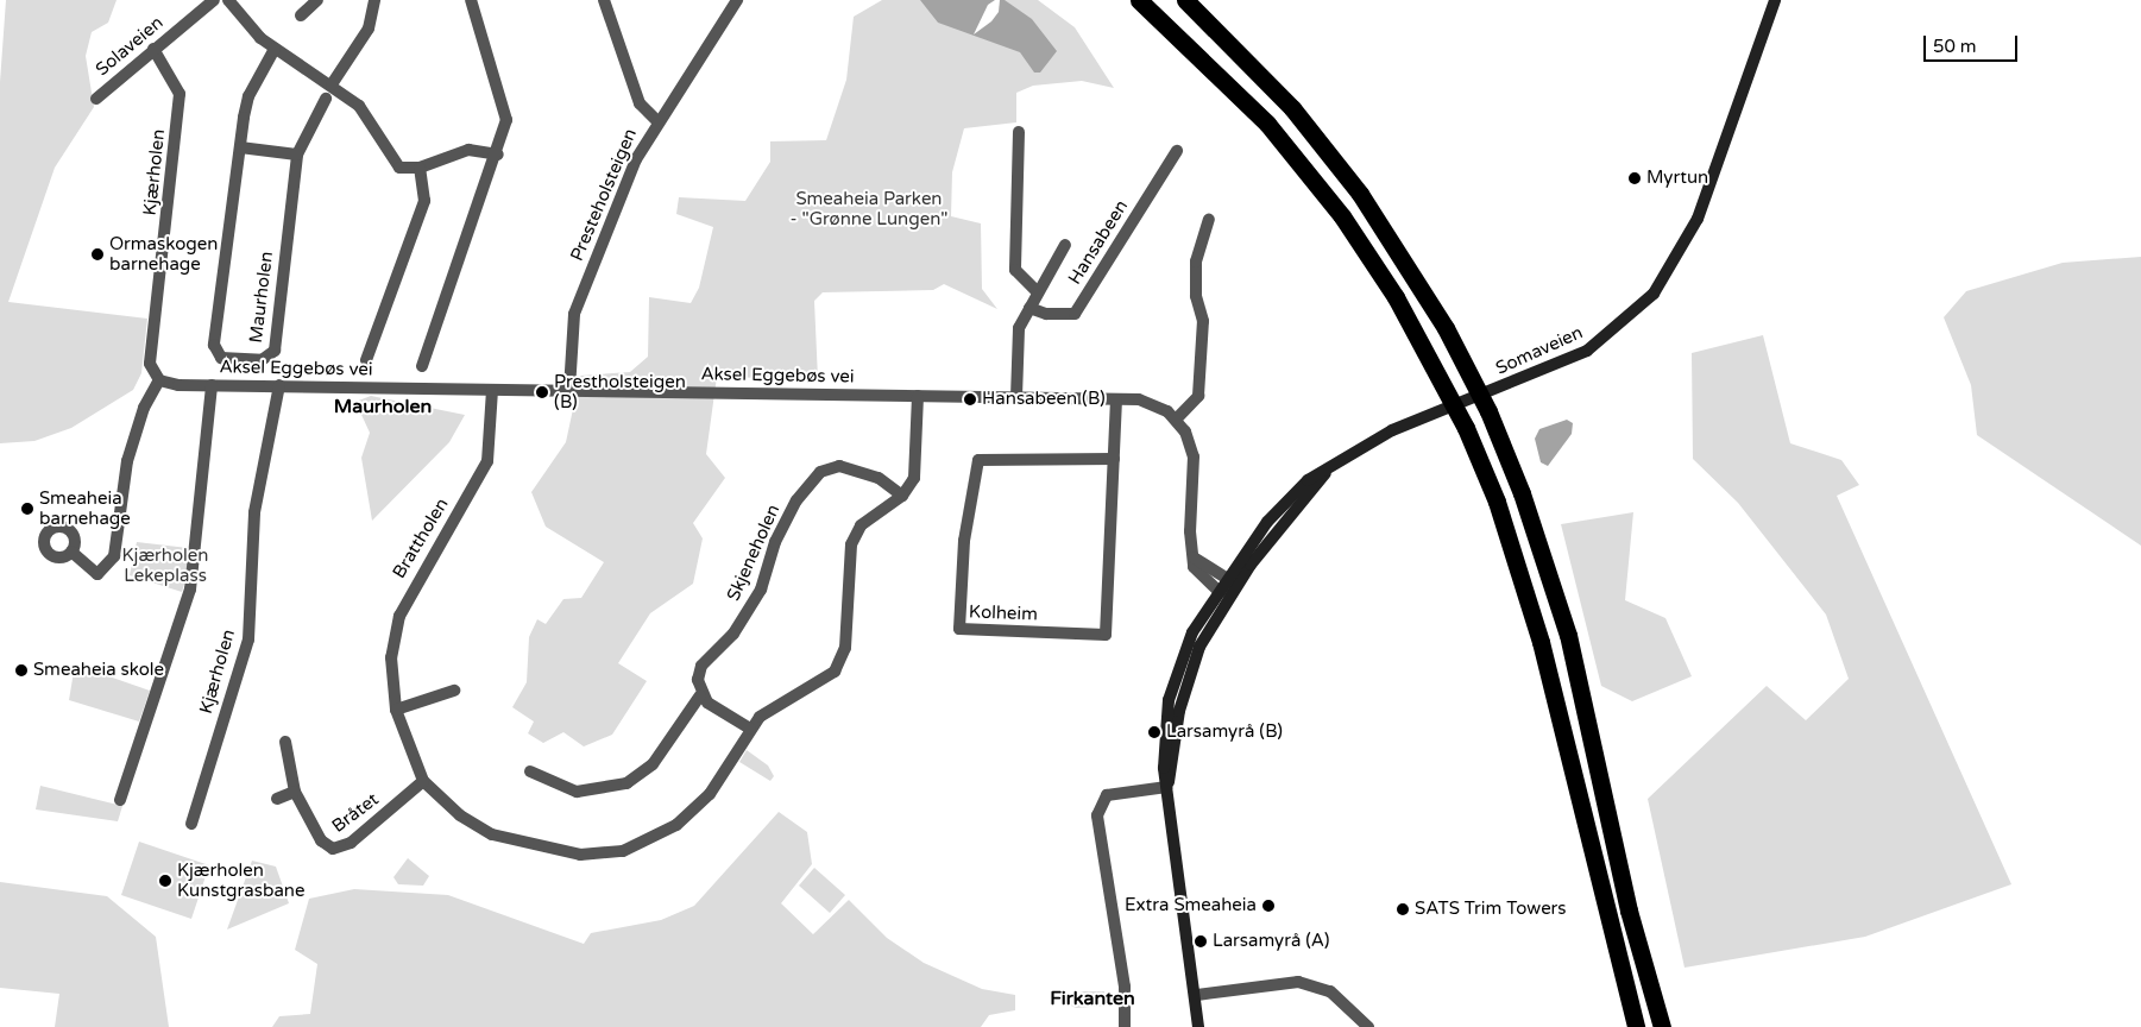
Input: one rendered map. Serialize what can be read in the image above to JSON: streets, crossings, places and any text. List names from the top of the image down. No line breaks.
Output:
{"streets":{"main road":["Somaveien"],"street":["Solaveien","Kjærholen","Presteholsteigen","Hansabeen","Maurholen","Aksel Eggebøs vei","Brattholen","Skjeneholen","Kolheim","Bråtet"]},"crossings":[["Solaveien","Kjærholen"],["Kjærholen","Aksel Eggebøs vei"],["Presteholsteigen","Aksel Eggebøs vei"],["Hansabeen","Aksel Eggebøs vei"],["Aksel Eggebøs vei","Brattholen"],["Aksel Eggebøs vei","Kolheim"],["Brattholen","Bråtet"]],"districts":["Maurholen","Firkanten"],"parks":["Smeaheia Parken - \"Grønne Lungen\"","Kjærholen Lekeplass"],"places":["Myrtun","Ormaskogen barnehage","Prestholsteigen (B)","Hansabeen (B)","Smeaheia barnehage","Smeaheia skole","Larsamyrå (B)","Kjærholen Kunstgrasbane","Extra Smeaheia","SATS Trim Towers","Larsamyrå (A)"],"scale_bar":"50 m"}
